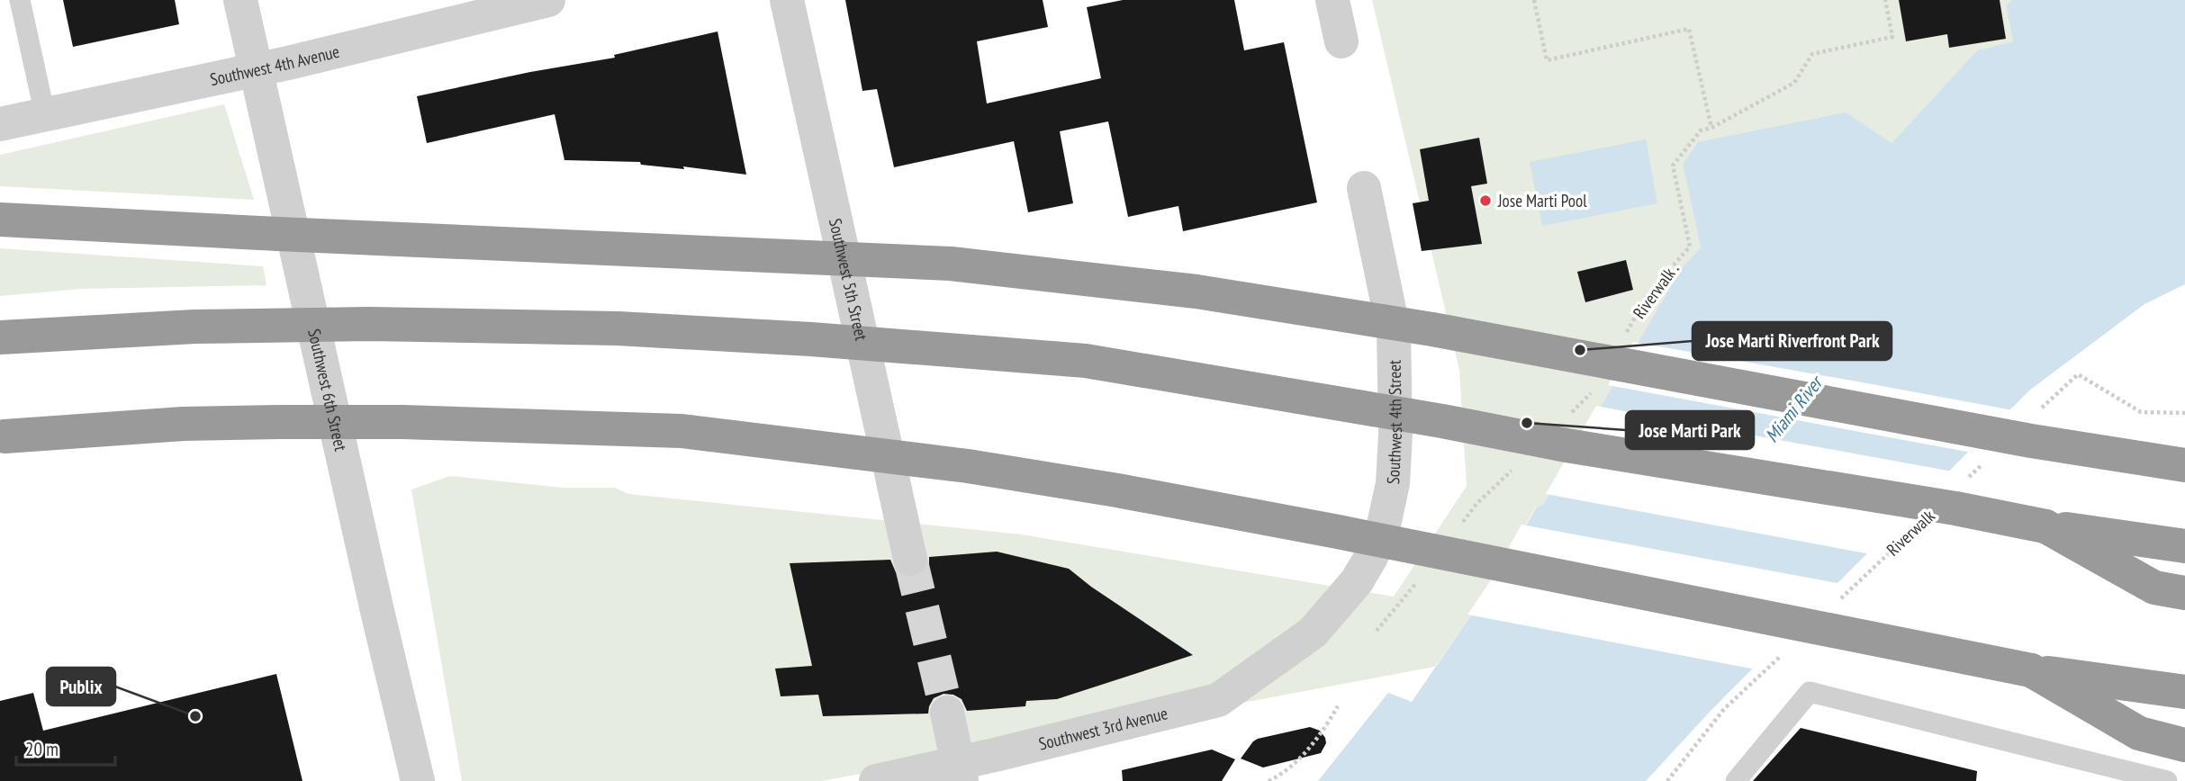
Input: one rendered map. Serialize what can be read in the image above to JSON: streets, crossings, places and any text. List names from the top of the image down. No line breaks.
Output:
{"streets":{"street":["Southwest 4th Avenue","Southwest 5th Street","Southwest 6th Street","Southwest 4th Street","Southwest 3rd Avenue"],"path":["Riverwalk .","Riverwalk"]},"crossings":[["Southwest 4th Avenue","Southwest 6th Street"],["Southwest 4th Street","Southwest 3rd Avenue"]],"water":["Miami River"],"places":["Jose Marti Pool","Jose Marti Riverfront Park","Jose Marti Park","Publix"],"scale_bar":"20 m"}
